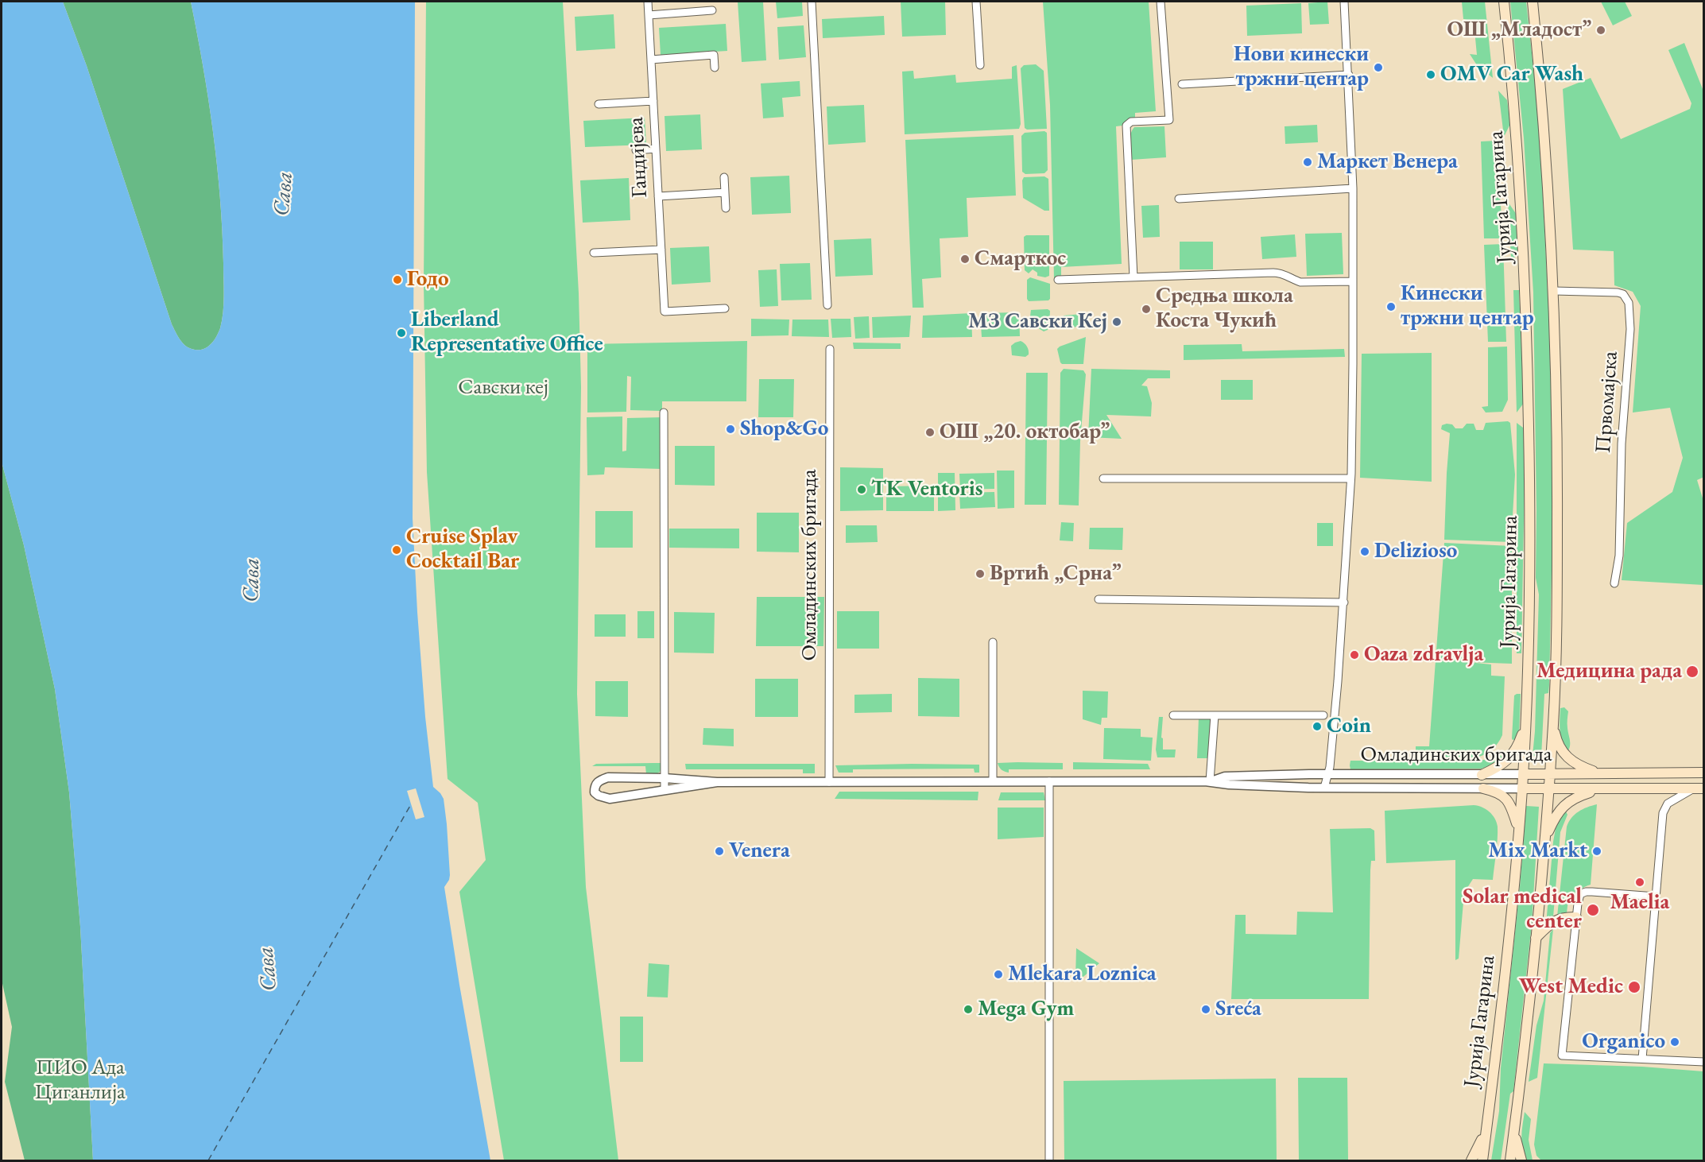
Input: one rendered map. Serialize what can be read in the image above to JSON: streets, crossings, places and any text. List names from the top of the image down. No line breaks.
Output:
{"streets":{"main road":["Јурија Гагарина","Омладинских бригада"],"street":["Гандијева","Првомајска"]},"crossings":[["Јурија Гагарина","Омладинских бригада"]],"water":["Сава"],"parks":["Савски кеј","ПИО Ада Циганлија"],"places":["ОШ „Младост”","Нови кинески тржни центар","OMV Car Wash","Маркет Венера","Смарткос","Годо","Кинески тржни центар","Средња школа Коста Чукић","МЗ Савски Кеј","Liberland Representative Office","Shop&Go","ОШ „20. октобар”","TK Ventoris","Cruise Splav Cocktail Bar","Delizioso","Вртић „Срна”","Oaza zdravlja","Медицина рада","Coin","Venera","Mix Markt","Maelia","Solar medical center","Mlekara Loznica","West Medic","Mega Gym","Sreća","Organico"]}
